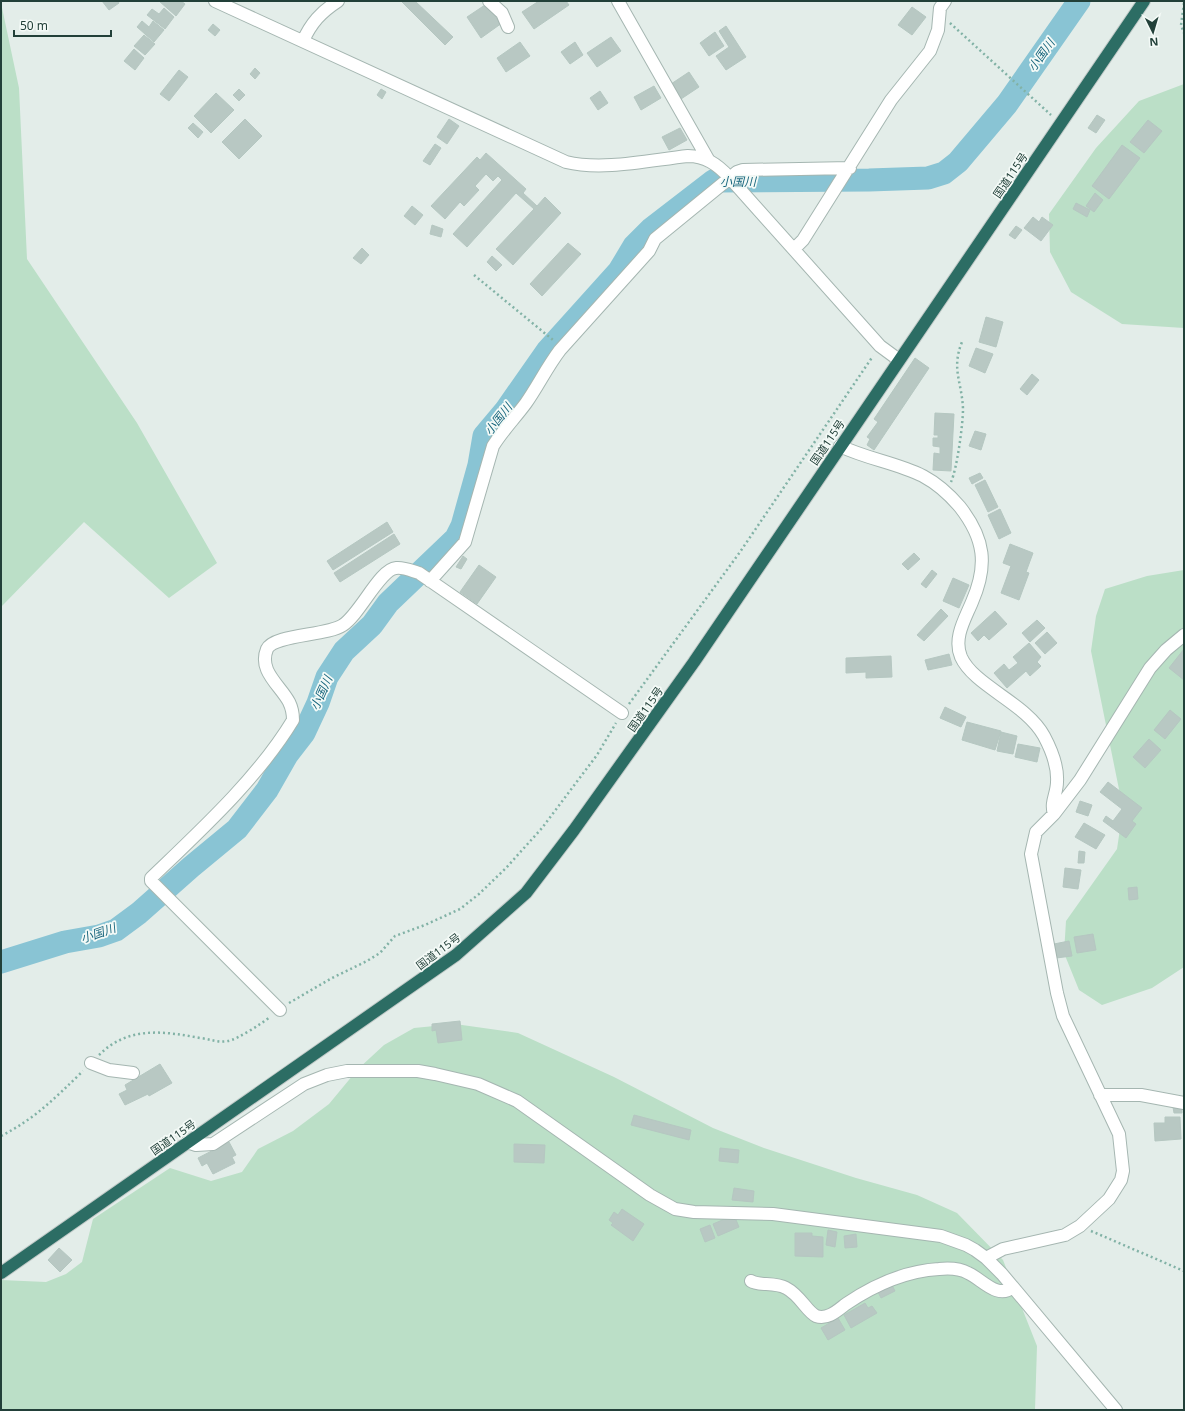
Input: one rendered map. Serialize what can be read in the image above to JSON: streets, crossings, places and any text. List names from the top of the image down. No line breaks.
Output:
{"streets":{"highway":["国道115号"]},"water":["小国川"],"scale_bar":"50 m","north":"bottom"}
